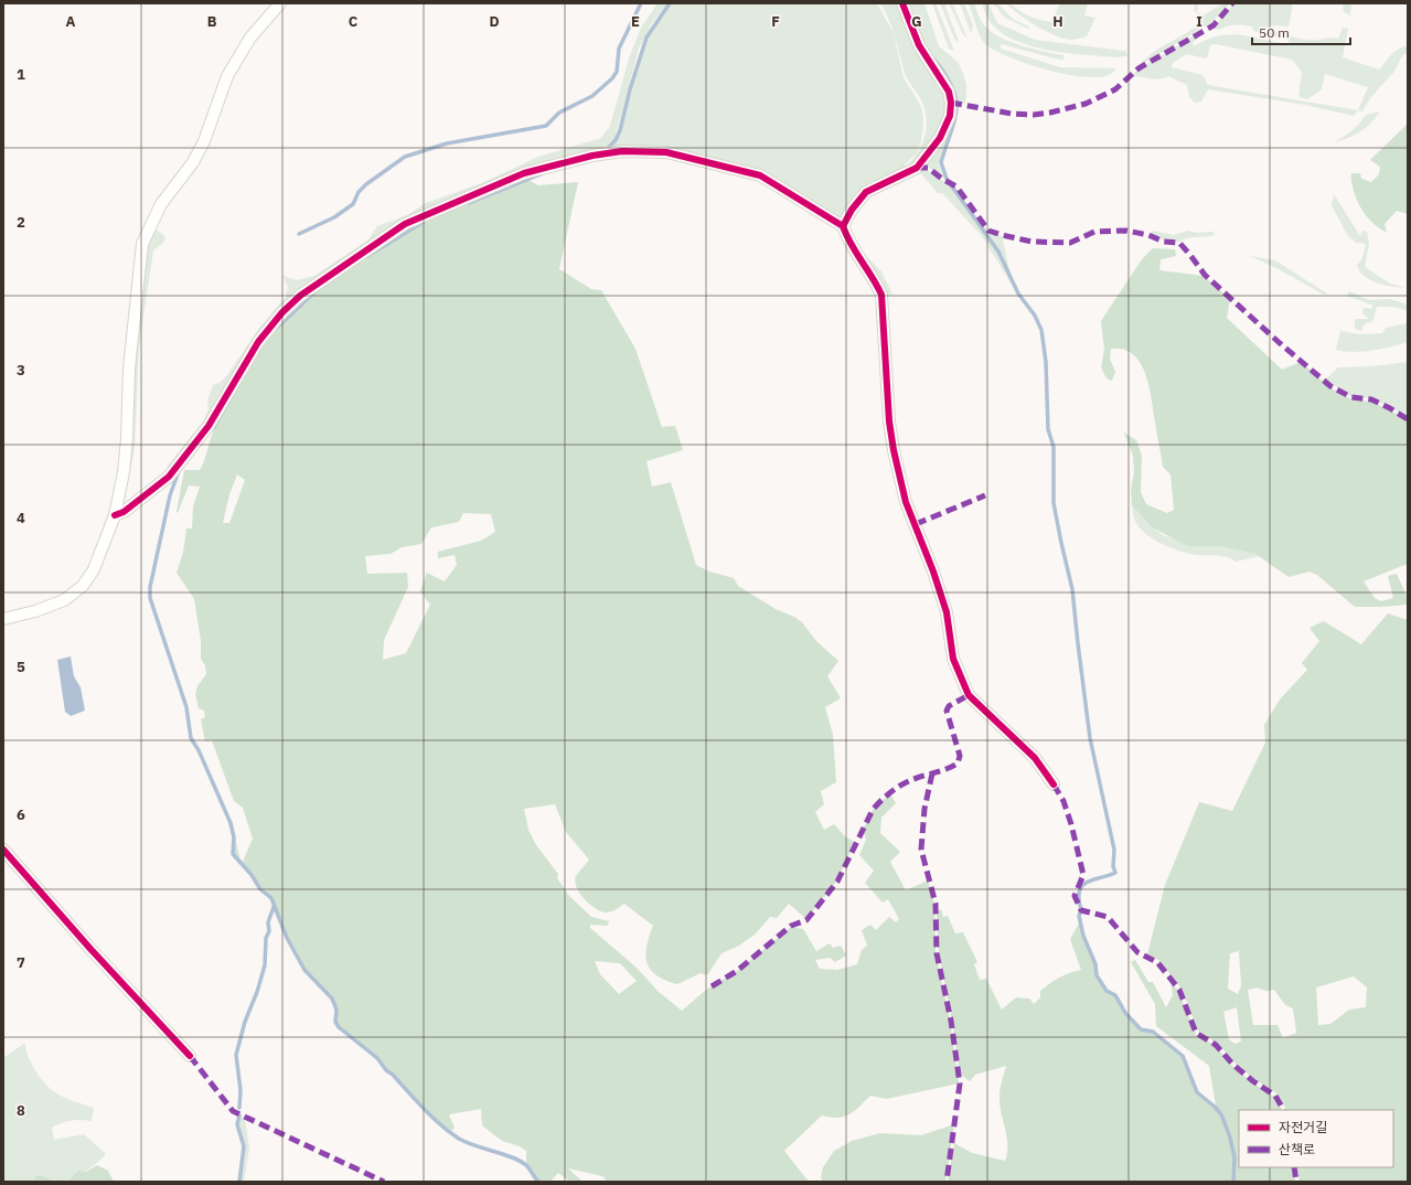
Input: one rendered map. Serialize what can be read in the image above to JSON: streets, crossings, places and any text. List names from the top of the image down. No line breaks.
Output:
{"legend":["자전거길","산책로"],"scale_bar":"50 m","grid":{"columns":["A","B","C","D","E","F","G","H","I"],"rows":["1","2","3","4","5","6","7","8"]}}
